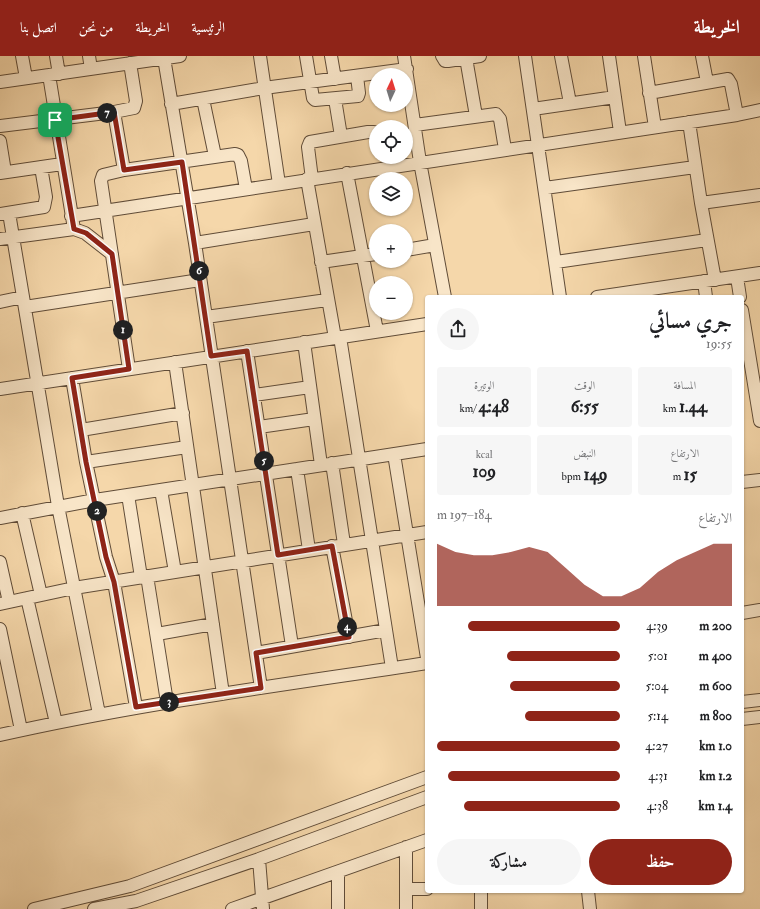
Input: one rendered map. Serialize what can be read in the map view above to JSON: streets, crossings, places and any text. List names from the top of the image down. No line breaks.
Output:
{"north":"top","page":{"header":"الخريطة","nav":["الرئيسية","الخريطة","من نحن","اتصل بنا"],"map_buttons":["+","−"],"pins":["7","6","1","5","2","4","3"],"heading":["جري مسائي","19:55"],"stats":[["المسافة","1.44 km"],["الوقت","6:55"],["الوتيرة","4:48 /km"],["الارتفاع","15 m"],["النبض","149 bpm"],["kcal","109"]],"chart":["الارتفاع","184–197 m"],"list":[{"name":"200 m","note":"4:39"},{"name":"400 m","note":"5:01"},{"name":"600 m","note":"5:04"},{"name":"800 m","note":"5:14"},{"name":"1.0 km","note":"4:27"},{"name":"1.2 km","note":"4:31"},{"name":"1.4 km","note":"4:38"}],"buttons":["حفظ","مشاركة"]}}
